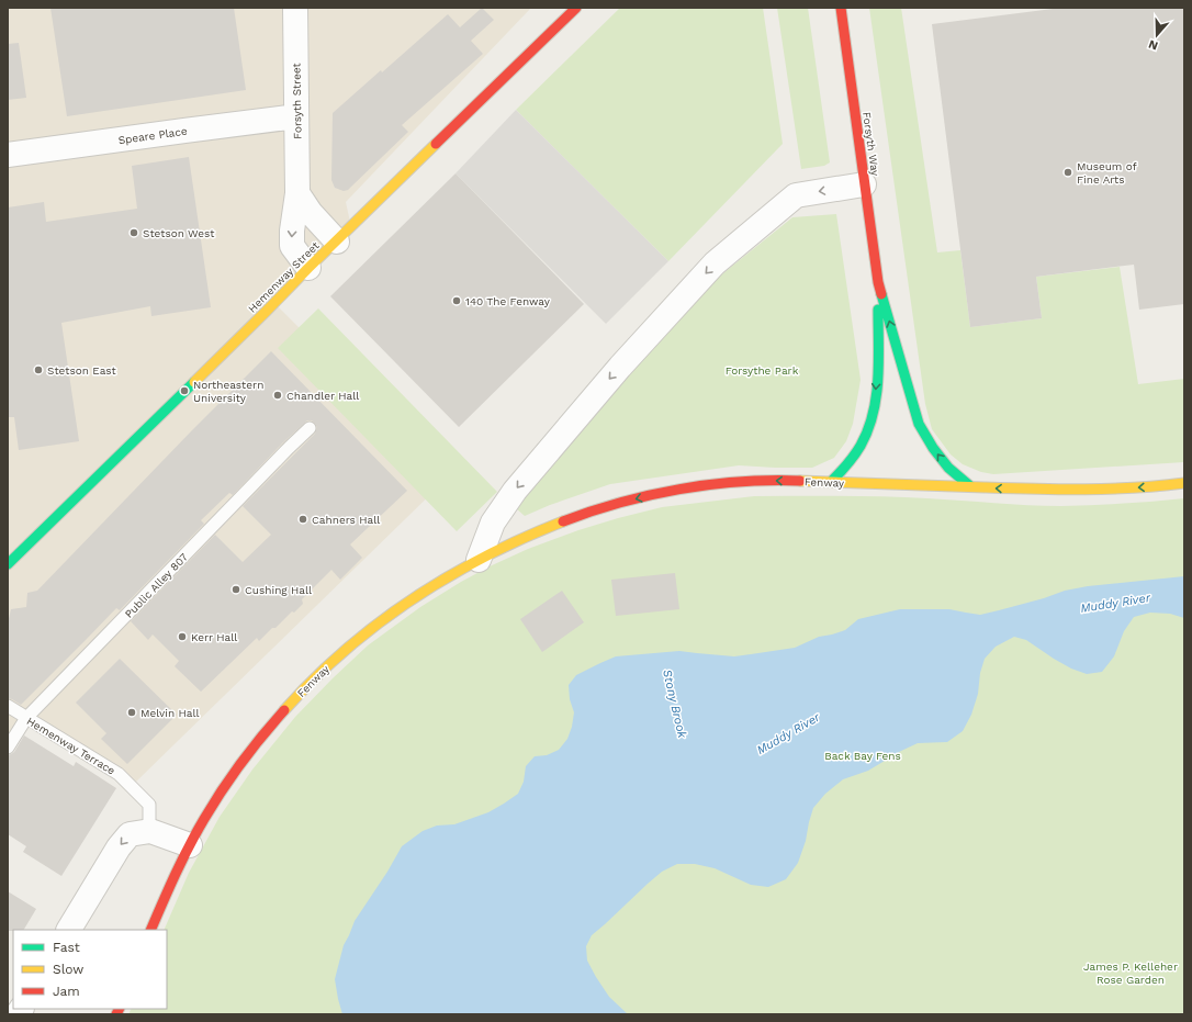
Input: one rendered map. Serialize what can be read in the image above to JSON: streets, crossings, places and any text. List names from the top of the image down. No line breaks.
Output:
{"streets":{"main road":["Forsyth Way","Hemenway Street","Fenway"],"street":["Forsyth Street","Speare Place"],"lane":["Public Alley 807","Hemenway Terrace"]},"crossings":[["Forsyth Street","Speare Place"],["Forsyth Street","Hemenway Street"],["Forsyth Way","Fenway"],["Public Alley 807","Hemenway Terrace"]],"one_way":["Fenway"],"water":["Muddy River","Stony Brook"],"parks":["Forsythe Park","Back Bay Fens","James P. Kelleher Rose Garden"],"places":["Museum of Fine Arts","Stetson West","140 The Fenway","Stetson East","Northeastern University","Chandler Hall","Cahners Hall","Cushing Hall","Kerr Hall","Melvin Hall"],"legend":["Fast","Slow","Jam"],"north":"bottom"}
